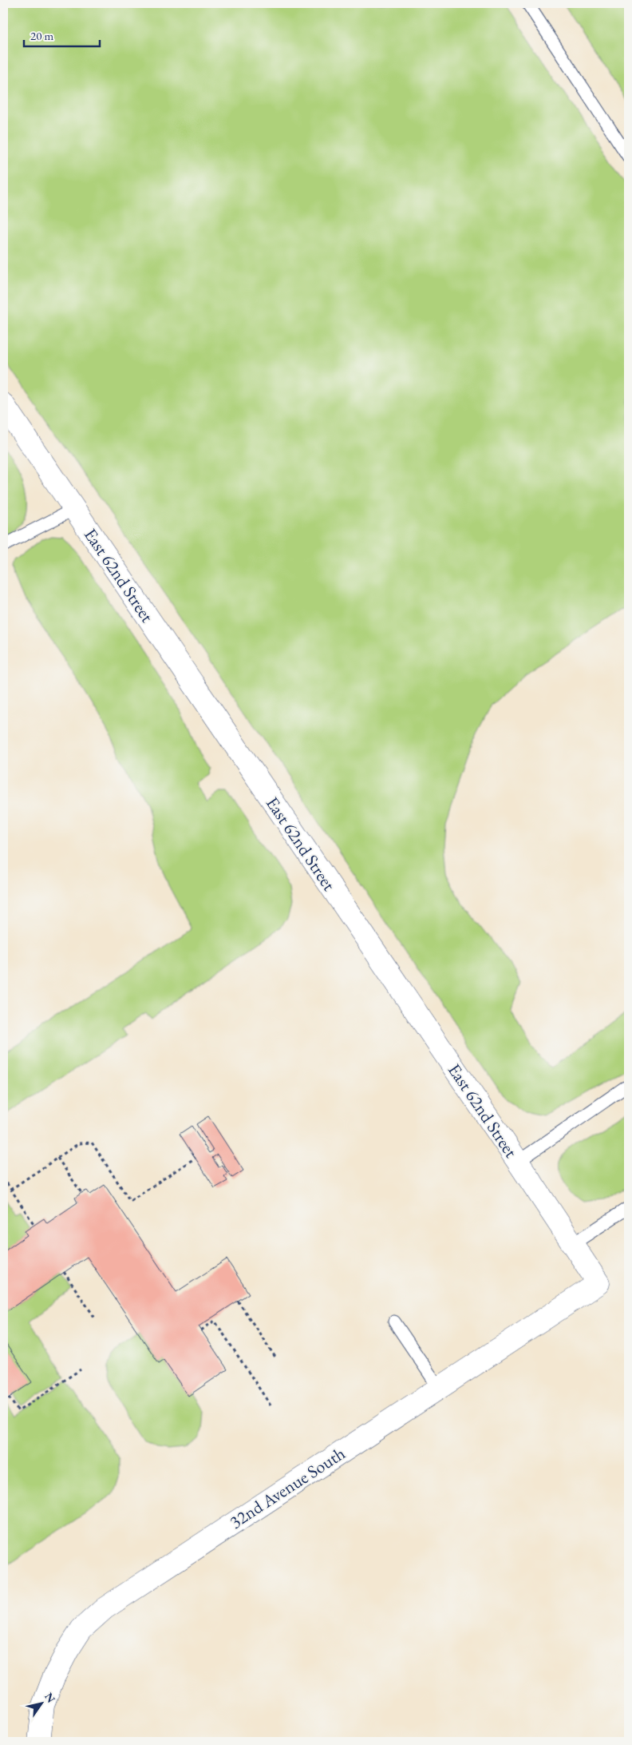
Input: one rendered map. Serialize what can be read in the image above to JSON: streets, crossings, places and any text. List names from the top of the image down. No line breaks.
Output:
{"streets":{"street":["East 62nd Street","32nd Avenue South"]},"crossings":[["East 62nd Street","32nd Avenue South"]],"scale_bar":"20 m","north":"top right"}
